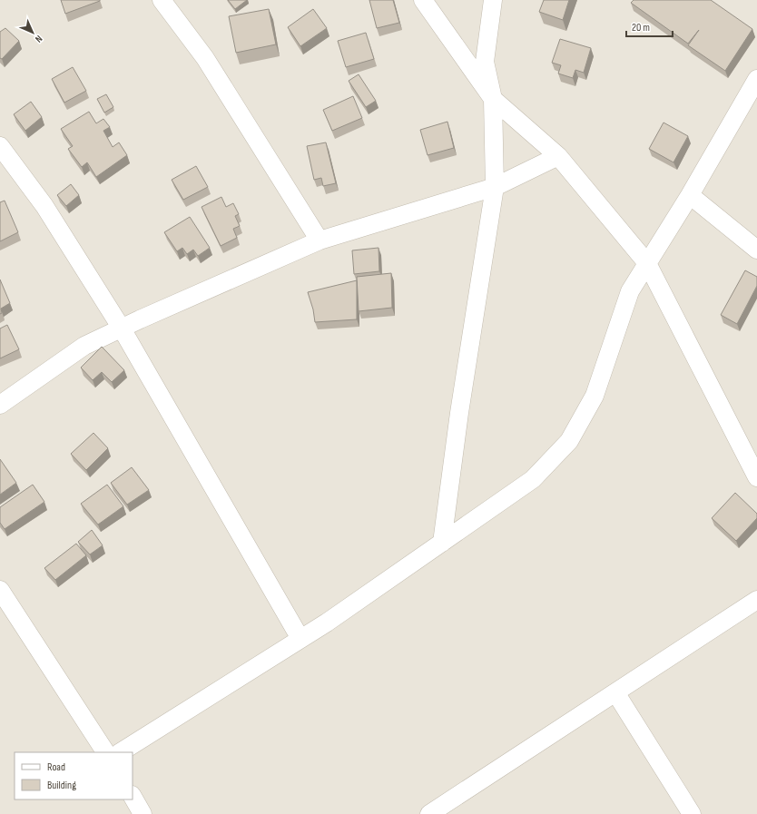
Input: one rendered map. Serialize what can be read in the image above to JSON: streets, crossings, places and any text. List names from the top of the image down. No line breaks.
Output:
{"legend":["Road","Building"],"scale_bar":"20 m","north":"bottom right"}
